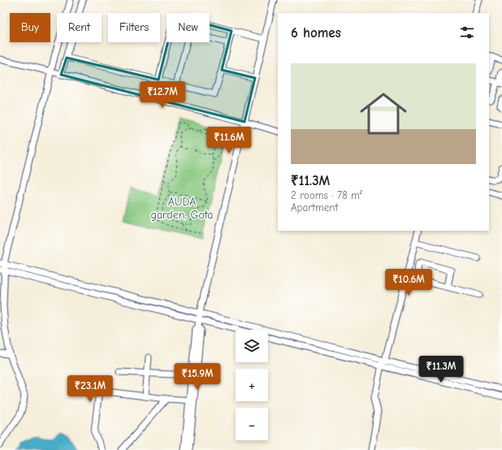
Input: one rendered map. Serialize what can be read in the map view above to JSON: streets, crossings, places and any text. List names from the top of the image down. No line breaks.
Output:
{"parks":["AUDA garden, Gota"],"page":{"chip":["Buy","Rent","Filters","New"],"heading":"6 homes","list":[{"name":"₹11.3M","note":"2 rooms · 78 m² · Apartment"}],"price":["₹12.7M","₹11.6M","₹10.6M","₹11.3M","₹15.9M","₹23.1M"],"map_buttons":["+","−"]}}
